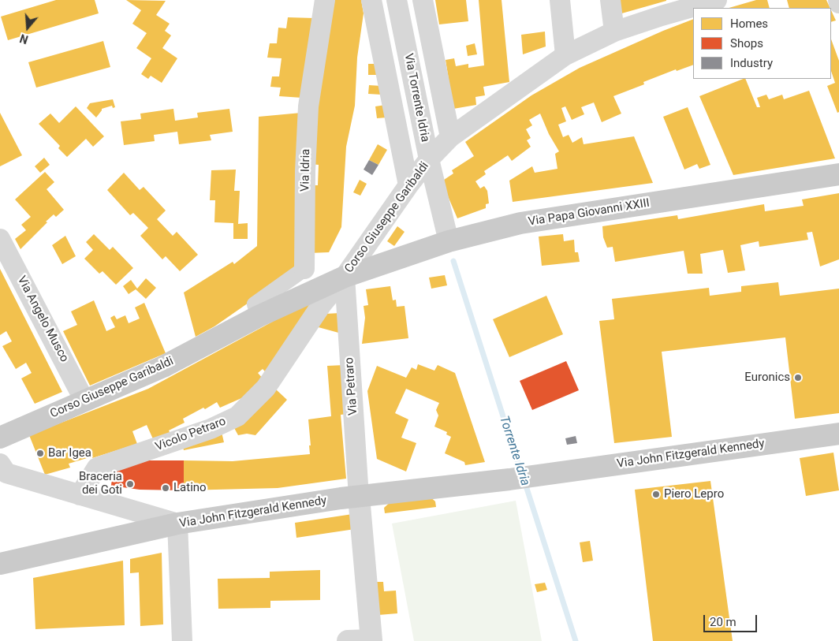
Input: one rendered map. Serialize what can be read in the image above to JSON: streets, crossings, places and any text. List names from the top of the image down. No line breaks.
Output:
{"streets":{"main road":["Via Papa Giovanni XXIII","Corso Giuseppe Garibaldi","Via John Fitzgerald Kennedy"],"street":["Via Torrente Idria","Via Idria","Via Angelo Musco","Via Petraro","Vicolo Petraro"]},"crossings":[["Via Torrente Idria","Via Papa Giovanni XXIII"],["Via Torrente Idria","Corso Giuseppe Garibaldi"],["Via Idria","Corso Giuseppe Garibaldi"],["Via Papa Giovanni XXIII","Corso Giuseppe Garibaldi"],["Via Papa Giovanni XXIII","Via Petraro"],["Via Papa Giovanni XXIII","Vicolo Petraro"],["Corso Giuseppe Garibaldi","Via Angelo Musco"],["Corso Giuseppe Garibaldi","Via Petraro"],["Corso Giuseppe Garibaldi","Vicolo Petraro"],["Via Petraro","Vicolo Petraro"],["Via Petraro","Via John Fitzgerald Kennedy"]],"water":["Torrente Idria"],"places":["Euronics","Bar Igea","Braceria dei Goti","Latino","Piero Lepro"],"legend":["Homes","Shops","Industry"],"scale_bar":"20 m","north":"bottom"}
